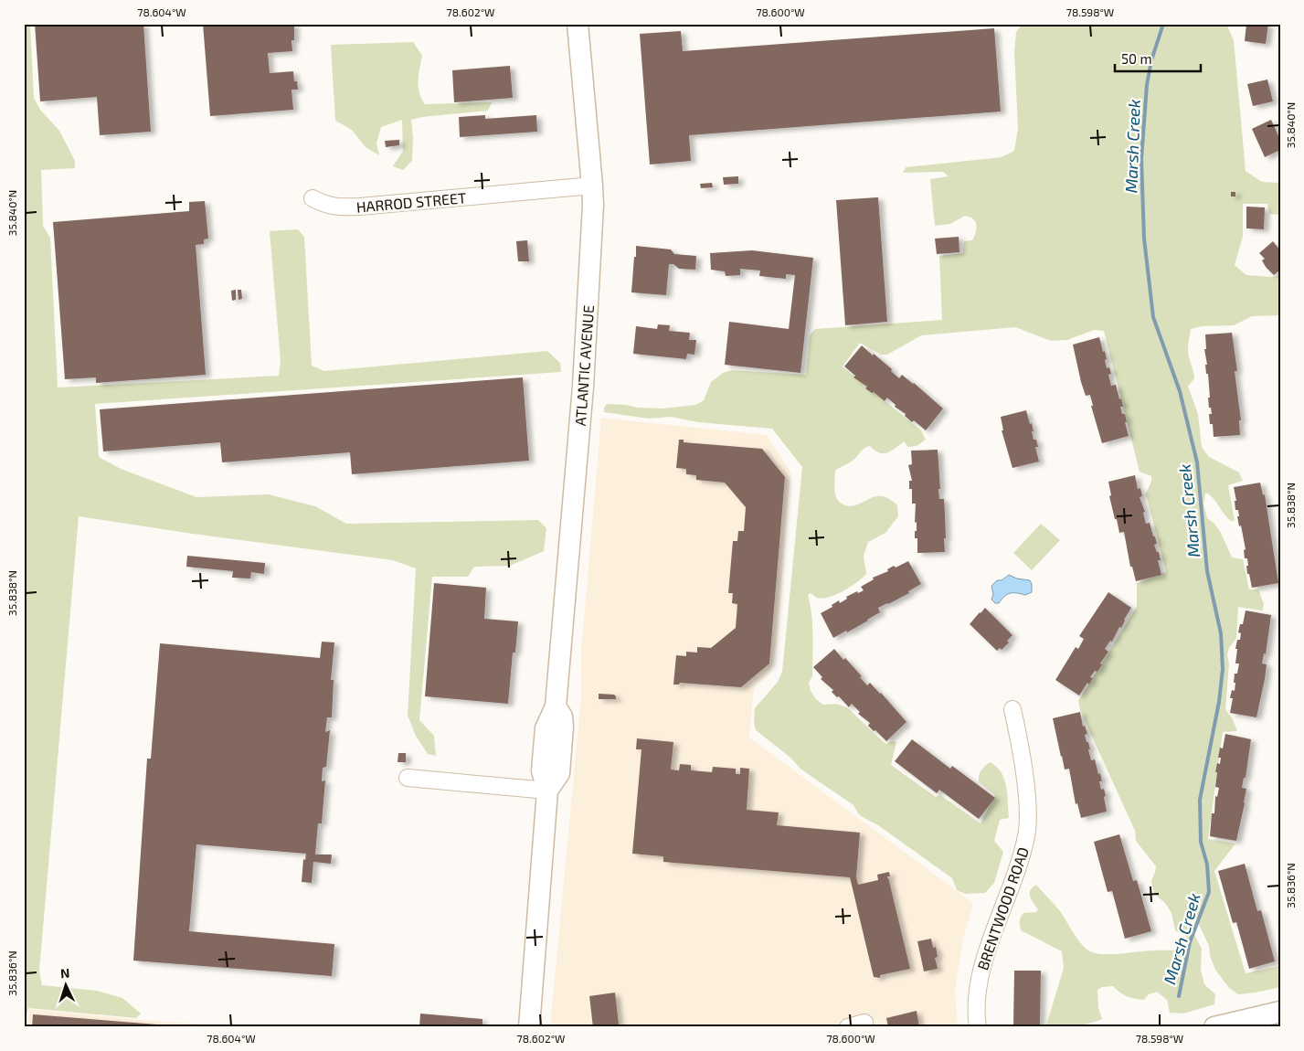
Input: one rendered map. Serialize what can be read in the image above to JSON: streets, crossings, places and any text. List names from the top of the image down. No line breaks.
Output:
{"streets":{"main road":["ATLANTIC AVENUE"],"street":["HARROD STREET","BRENTWOOD ROAD"]},"crossings":[["HARROD STREET","ATLANTIC AVENUE"]],"water":["Marsh Creek"],"scale_bar":"50 m","north":"top","coordinates":["78.604°W","78.602°W","78.600°W","78.598°W","35.840°N","35.838°N","35.836°N"]}
